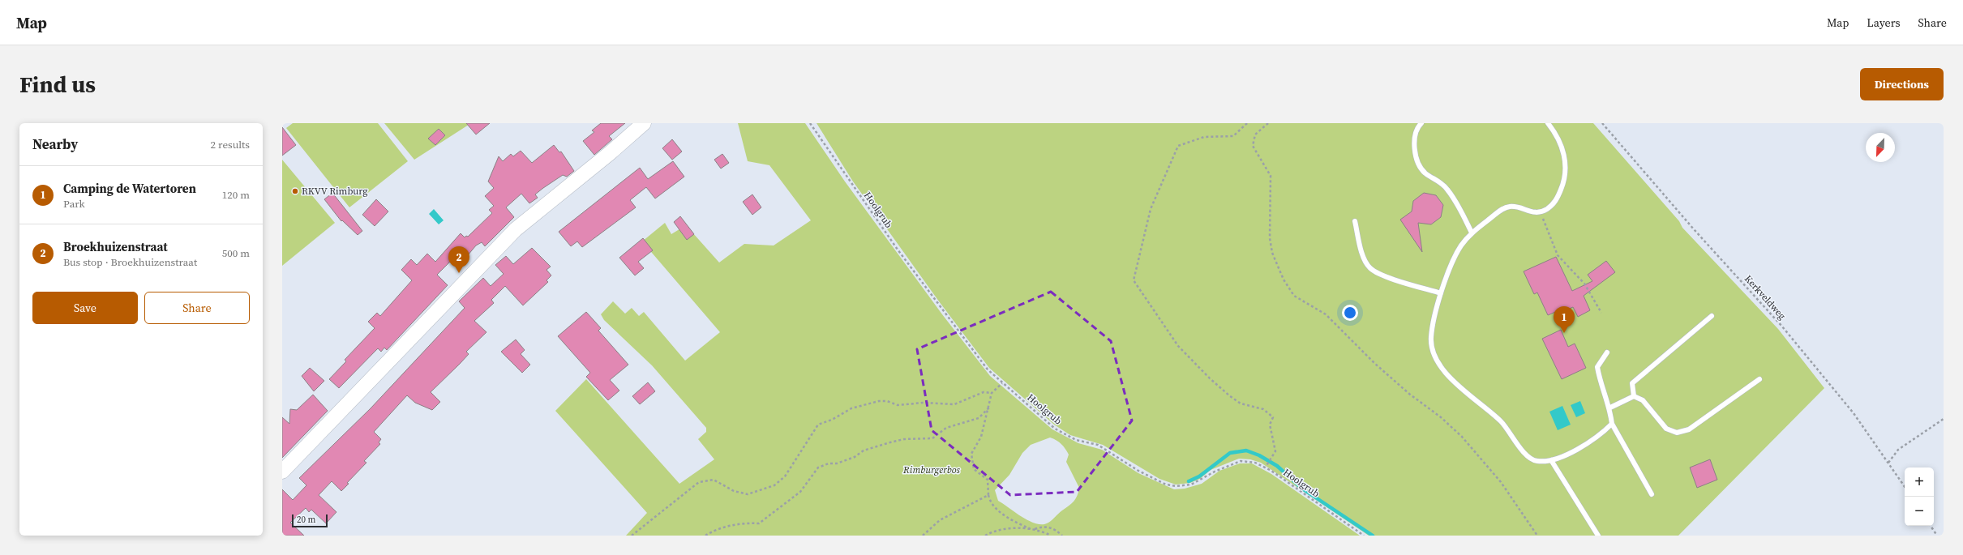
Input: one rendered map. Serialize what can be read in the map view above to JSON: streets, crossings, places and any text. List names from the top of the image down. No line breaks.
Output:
{"streets":{"path":["Hoolgrub","Kerkveldweg"]},"parks":["Rimburgerbos"],"places":["RKVV Rimburg"],"scale_bar":"20 m","north":"bottom left","page":{"header":"Map","nav":["Map","Layers","Share"],"buttons":["Directions",["Save","Share"]],"title":"Find us","heading":["Nearby","2 results"],"list":[{"mark":"1","name":"Camping de Watertoren","note":"Park","value":"120 m"},{"mark":"2","name":"Broekhuizenstraat","note":"Bus stop · Broekhuizenstraat","value":"500 m"}],"pins":["2","1"],"map_buttons":["+","−"],"scale":"20 m"}}
